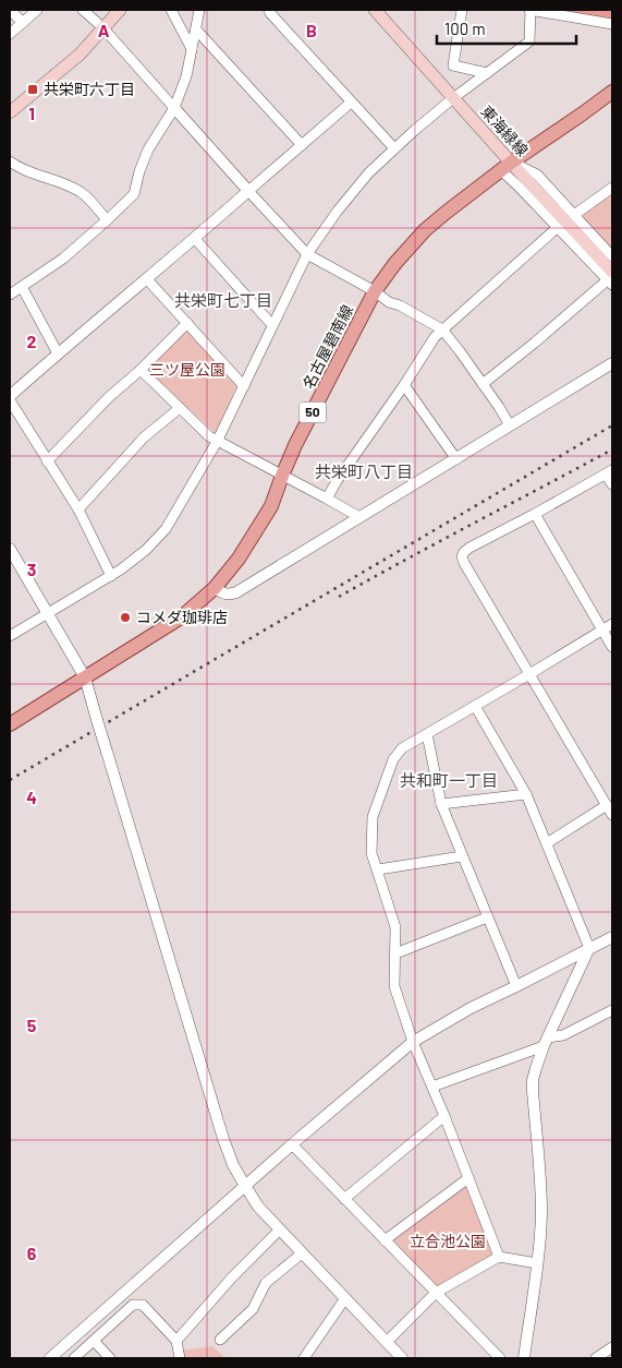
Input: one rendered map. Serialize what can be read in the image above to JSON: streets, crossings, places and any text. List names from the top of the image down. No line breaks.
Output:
{"streets":{"main road":["東海緑線","名古屋碧南線","50"]},"crossings":[["東海緑線","名古屋碧南線"]],"districts":["共栄町七丁目","共栄町八丁目","共和町一丁目"],"parks":["三ツ屋公園","立合池公園"],"places":{"transit":["共栄町六丁目"],"other":["コメダ珈琲店"]},"scale_bar":"100 m","grid":{"columns":["A","B"],"rows":["1","2","3","4","5","6"]}}
